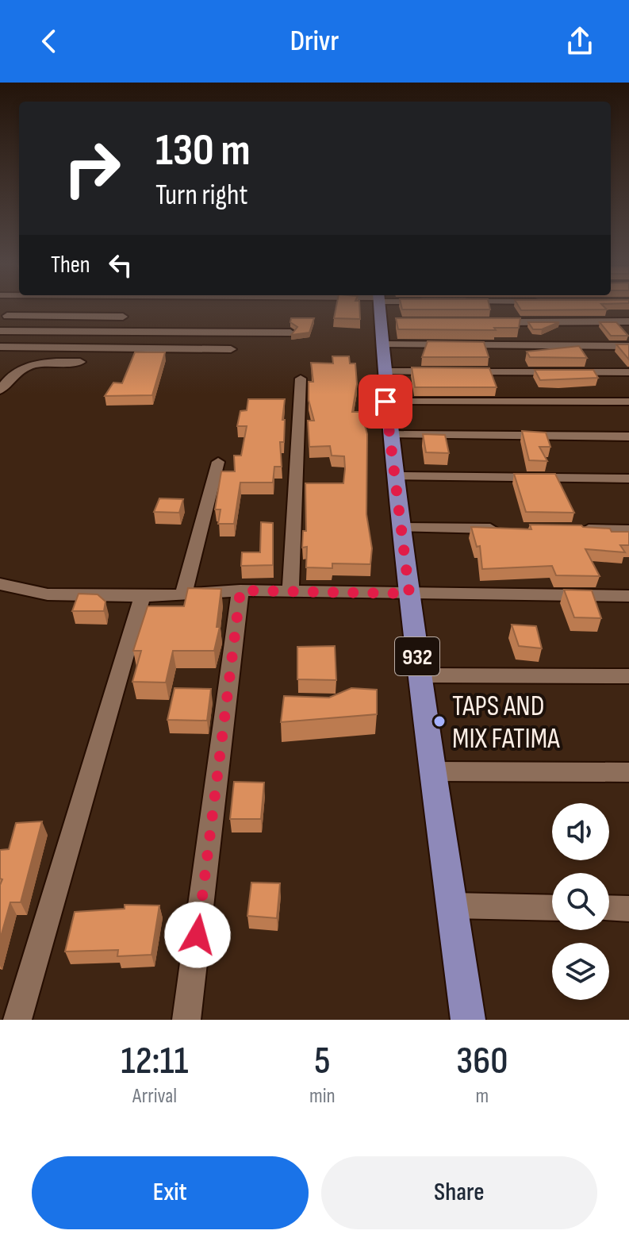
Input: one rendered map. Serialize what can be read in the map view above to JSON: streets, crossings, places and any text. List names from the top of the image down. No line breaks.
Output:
{"streets":{"main road":["932"]},"places":["TAPS AND MIX FATIMA"],"page":{"header":"Drivr","turn":["130 m","Turn right"],"then":"Then","eta":["12:11","Arrival","5","min","360","m"],"buttons":["Exit","Share"]}}
